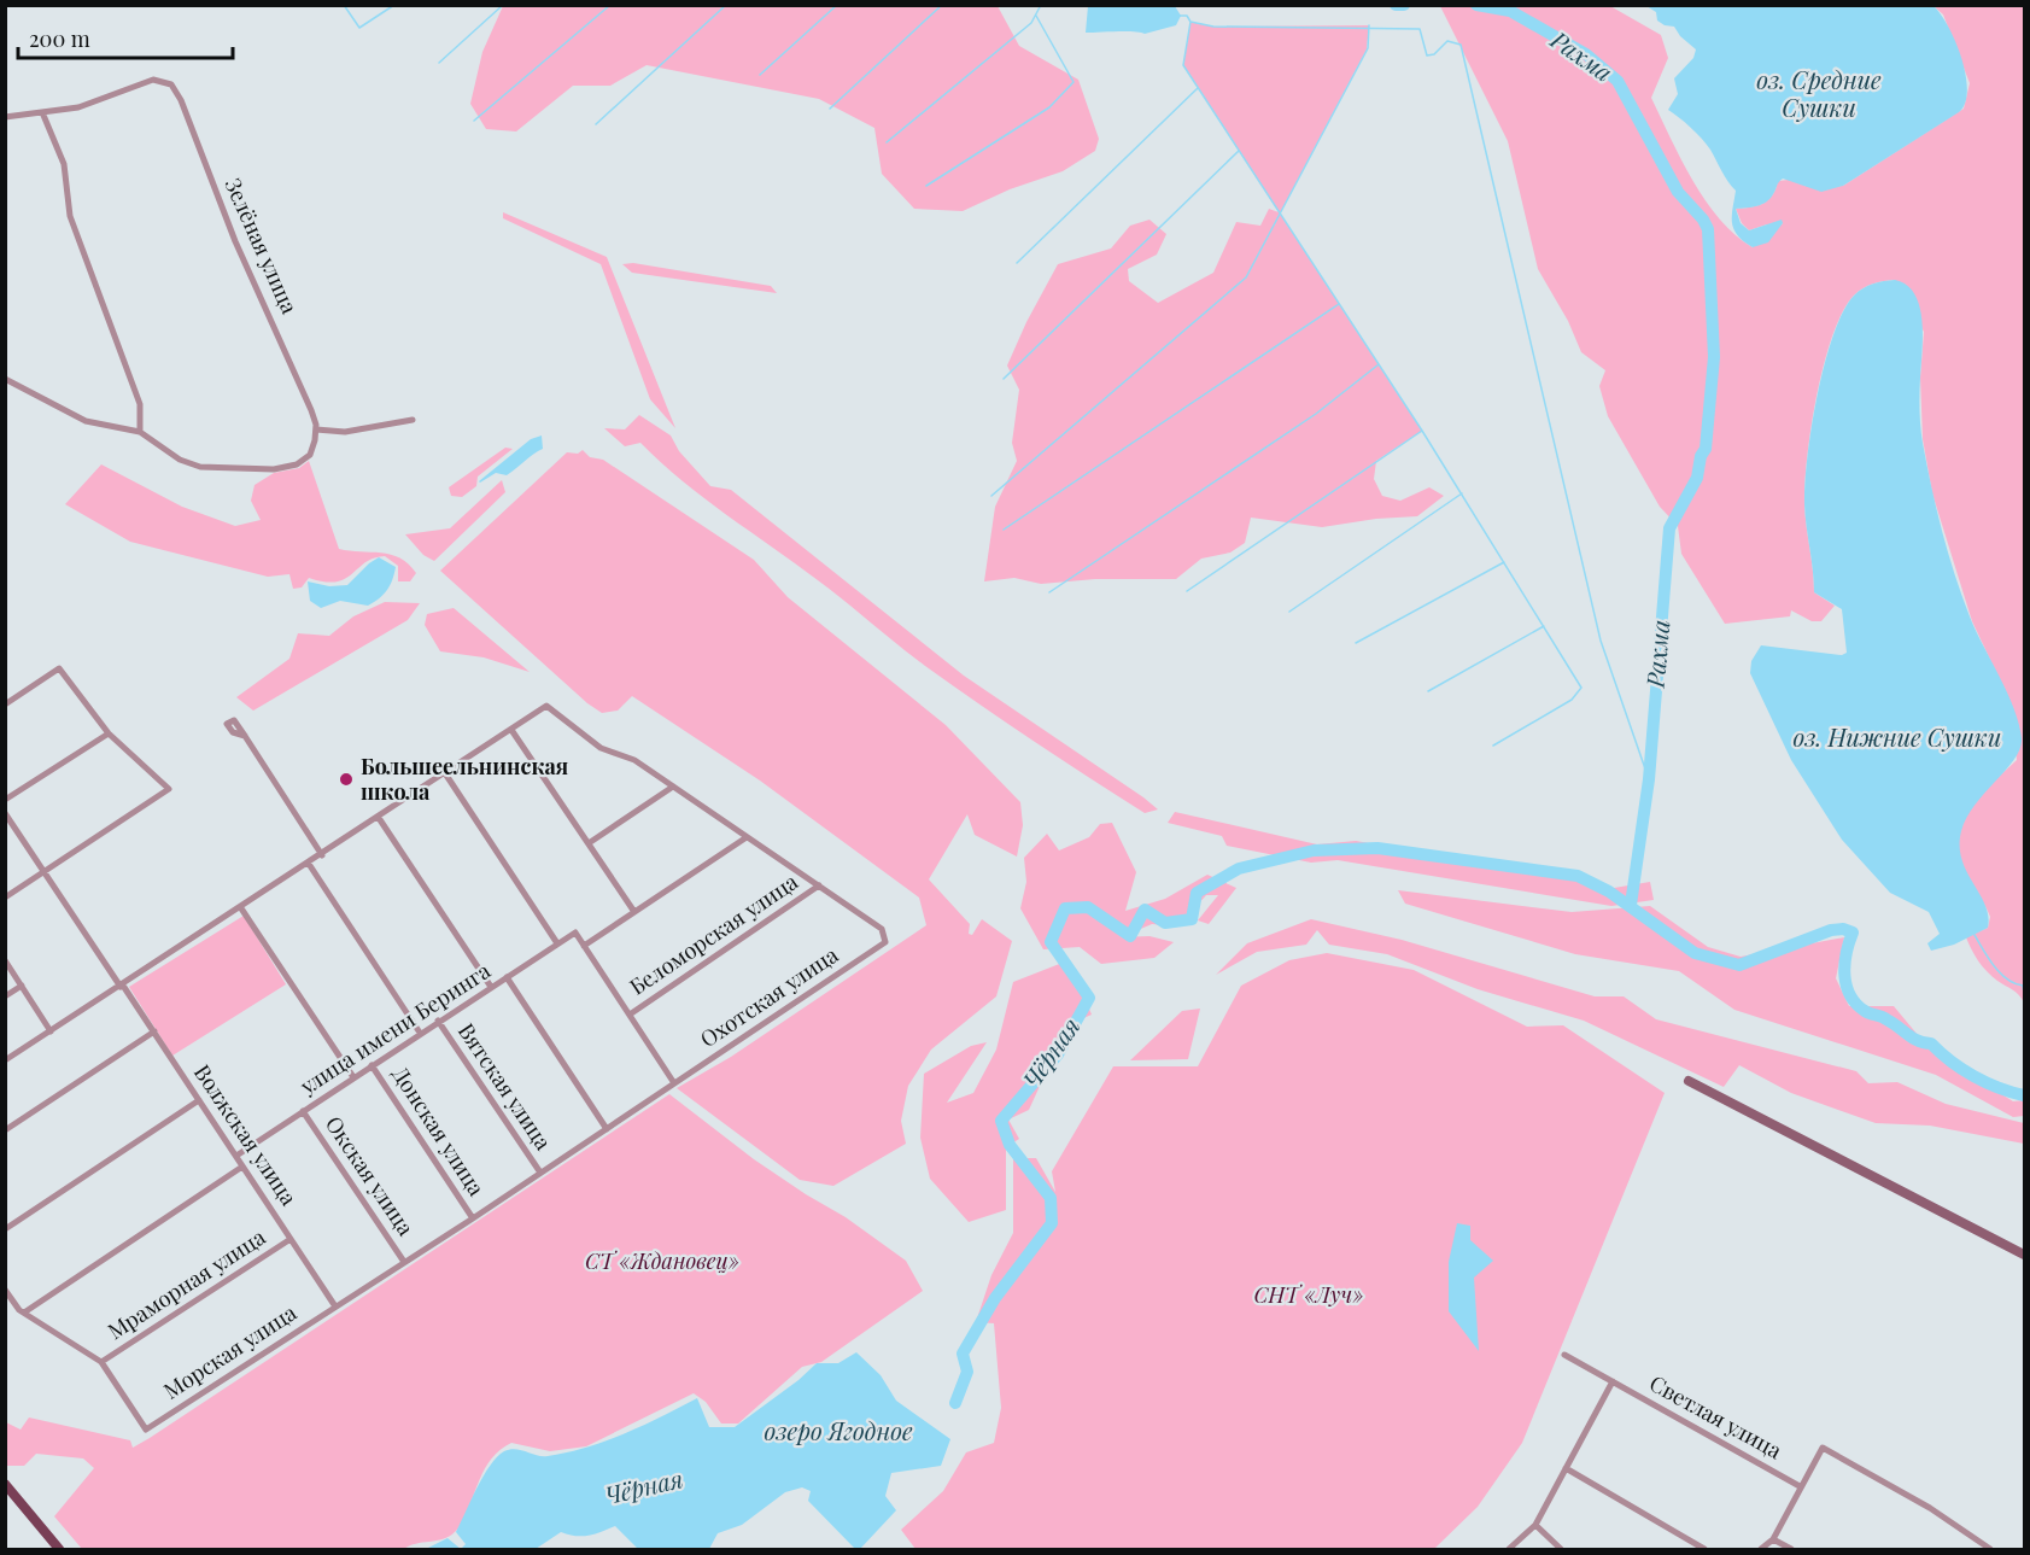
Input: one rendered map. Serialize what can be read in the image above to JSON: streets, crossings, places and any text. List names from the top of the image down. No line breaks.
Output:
{"streets":{"street":["Зелёная улица","Беломорская улица","Охотская улица","улица имени Беринга","Вятская улица","Донская улица","Волжская улица","Окская улица","Мраморная улица","Морская улица","Светлая улица"]},"crossings":[["Беломорская улица","Охотская улица"],["Охотская улица","Вятская улица"],["Охотская улица","Донская улица"],["Охотская улица","Морская улица"],["улица имени Беринга","Вятская улица"],["улица имени Беринга","Донская улица"],["улица имени Беринга","Волжская улица"],["улица имени Беринга","Окская улица"],["Донская улица","Морская улица"],["Волжская улица","Мраморная улица"],["Волжская улица","Морская улица"],["Окская улица","Морская улица"],["Мраморная улица","Морская улица"]],"water":["Рахма","оз. Средние Сушки","оз. Нижние Сушки","Чёрная","озеро Ягодное"],"parks":["СТ «Ждановец»","СНТ «Луч»"],"places":["Большеельнинская школа"],"scale_bar":"200 m"}
